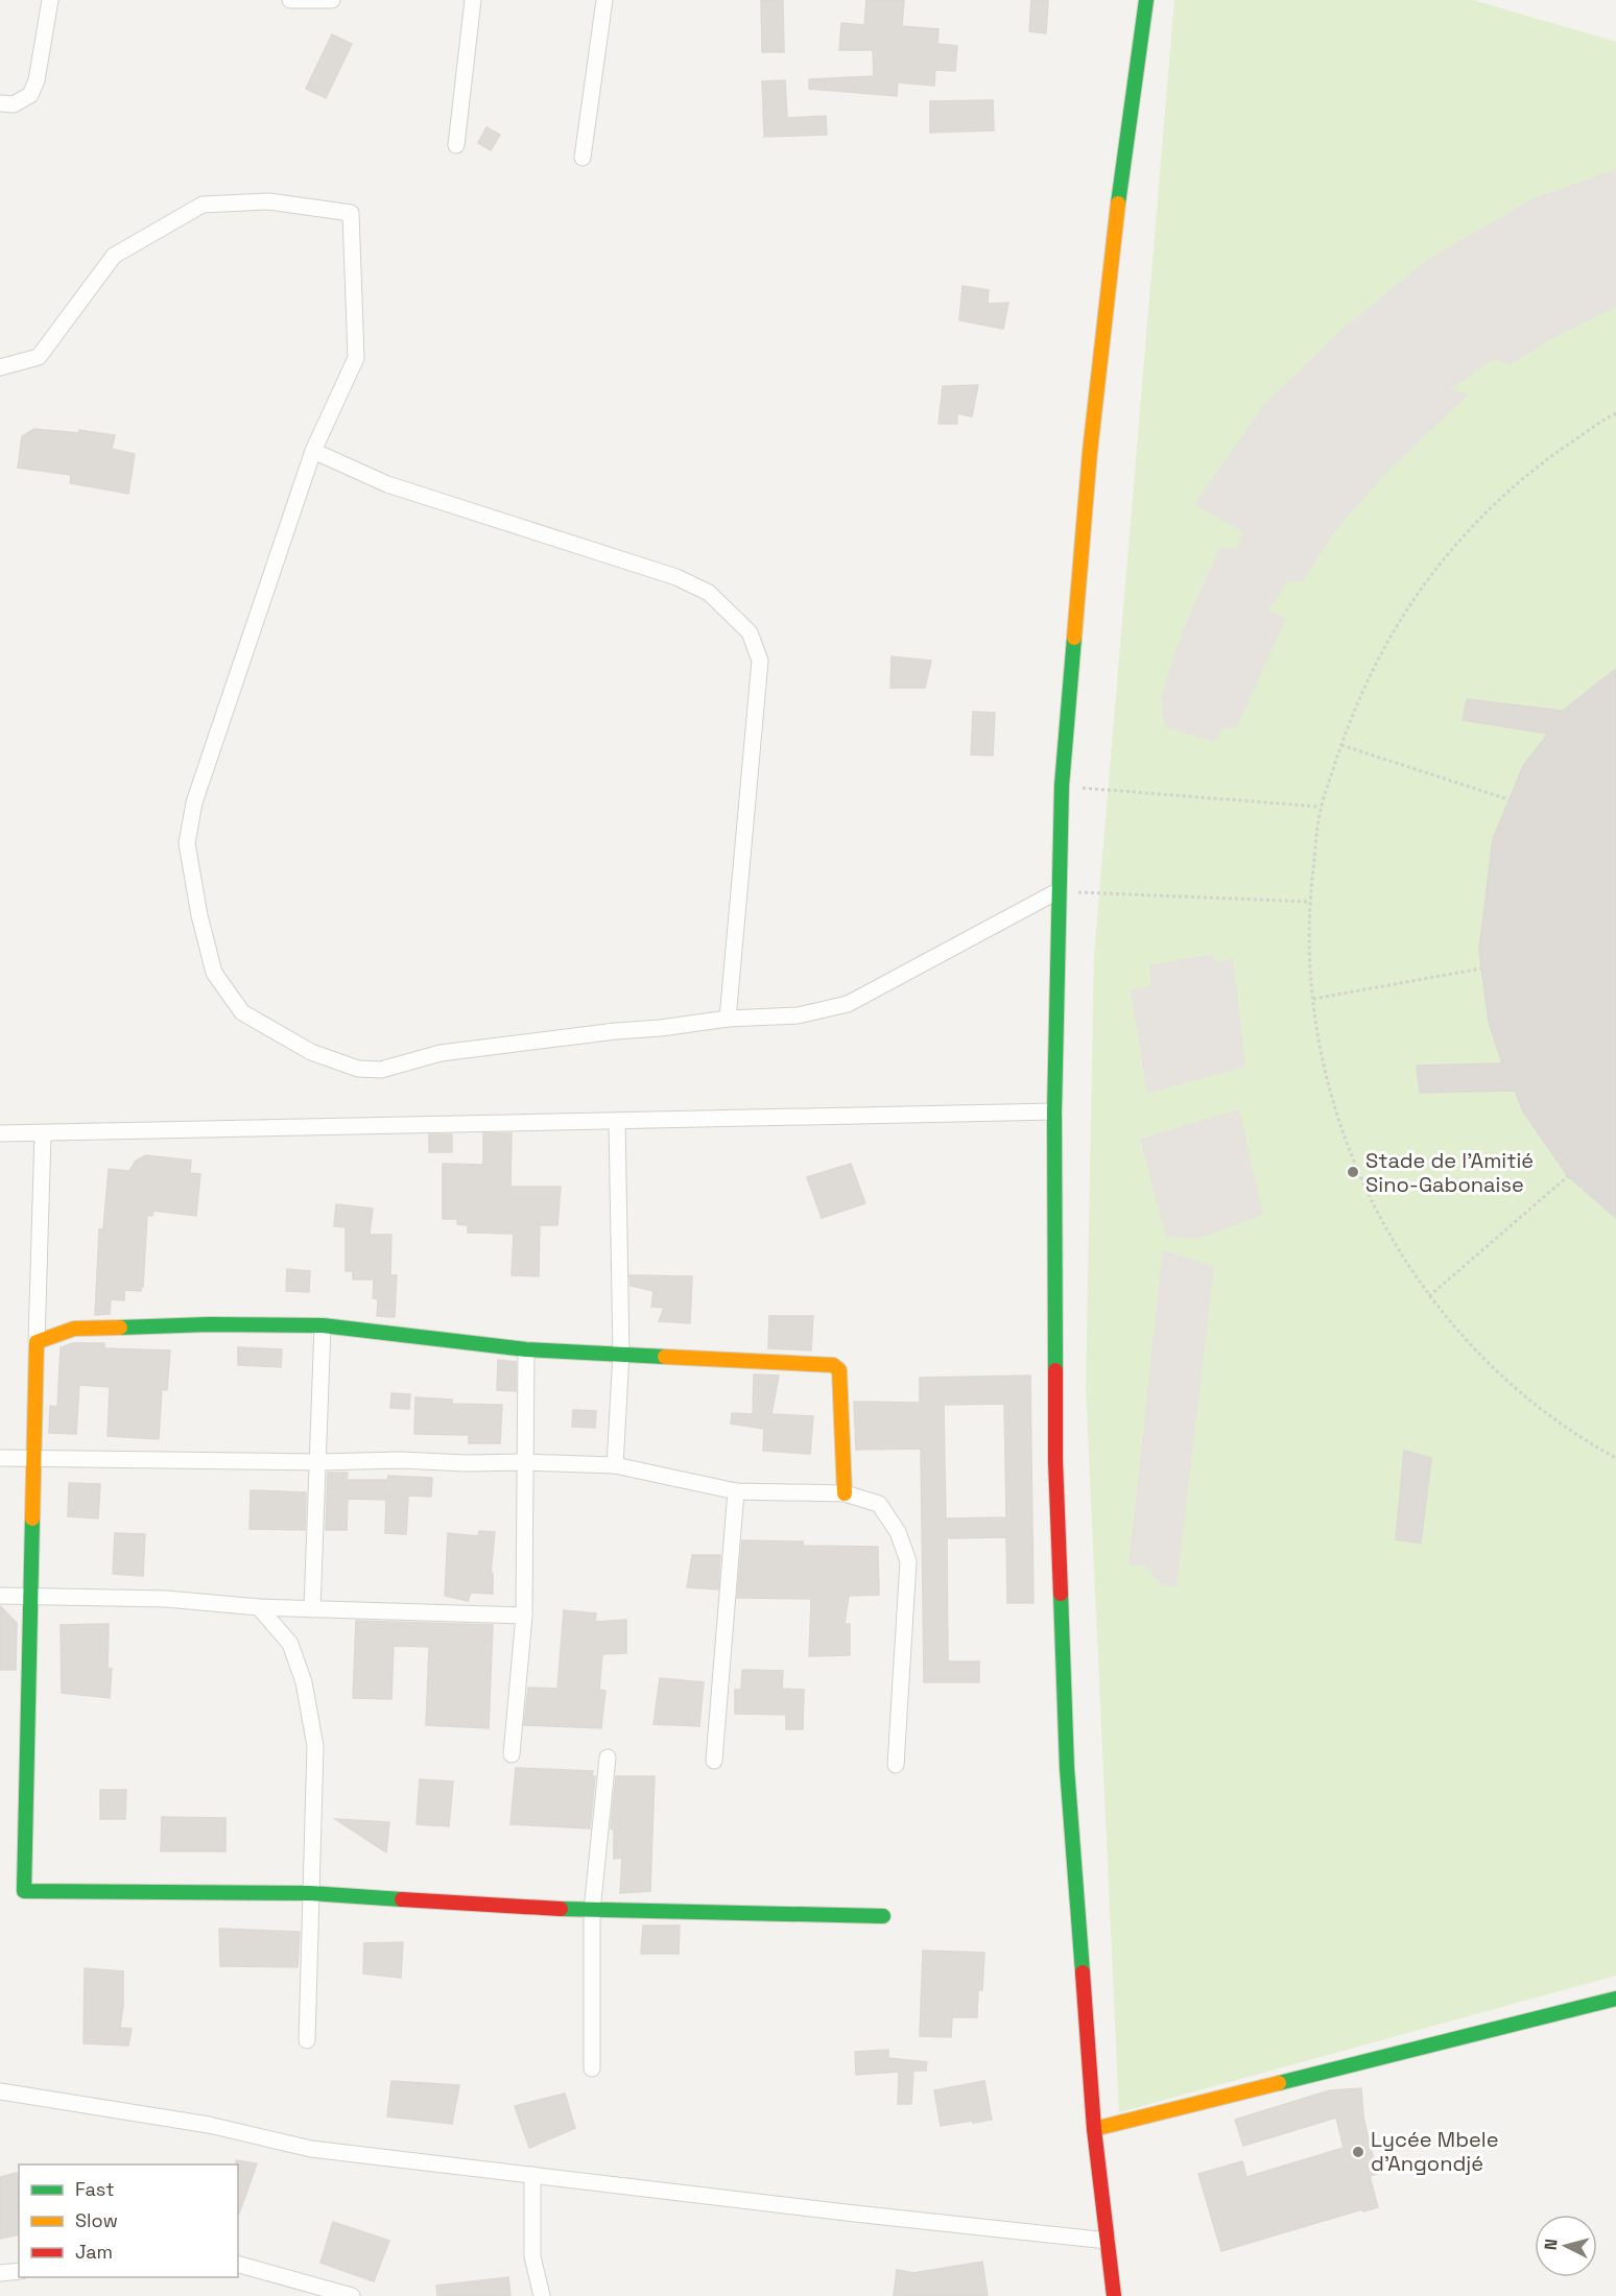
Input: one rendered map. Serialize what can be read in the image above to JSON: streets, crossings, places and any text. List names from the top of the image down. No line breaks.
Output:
{"places":["Stade de l’Amitié Sino-Gabonaise","Lycée Mbele d'Angondjé"],"legend":["Fast","Slow","Jam"],"north":"left"}
